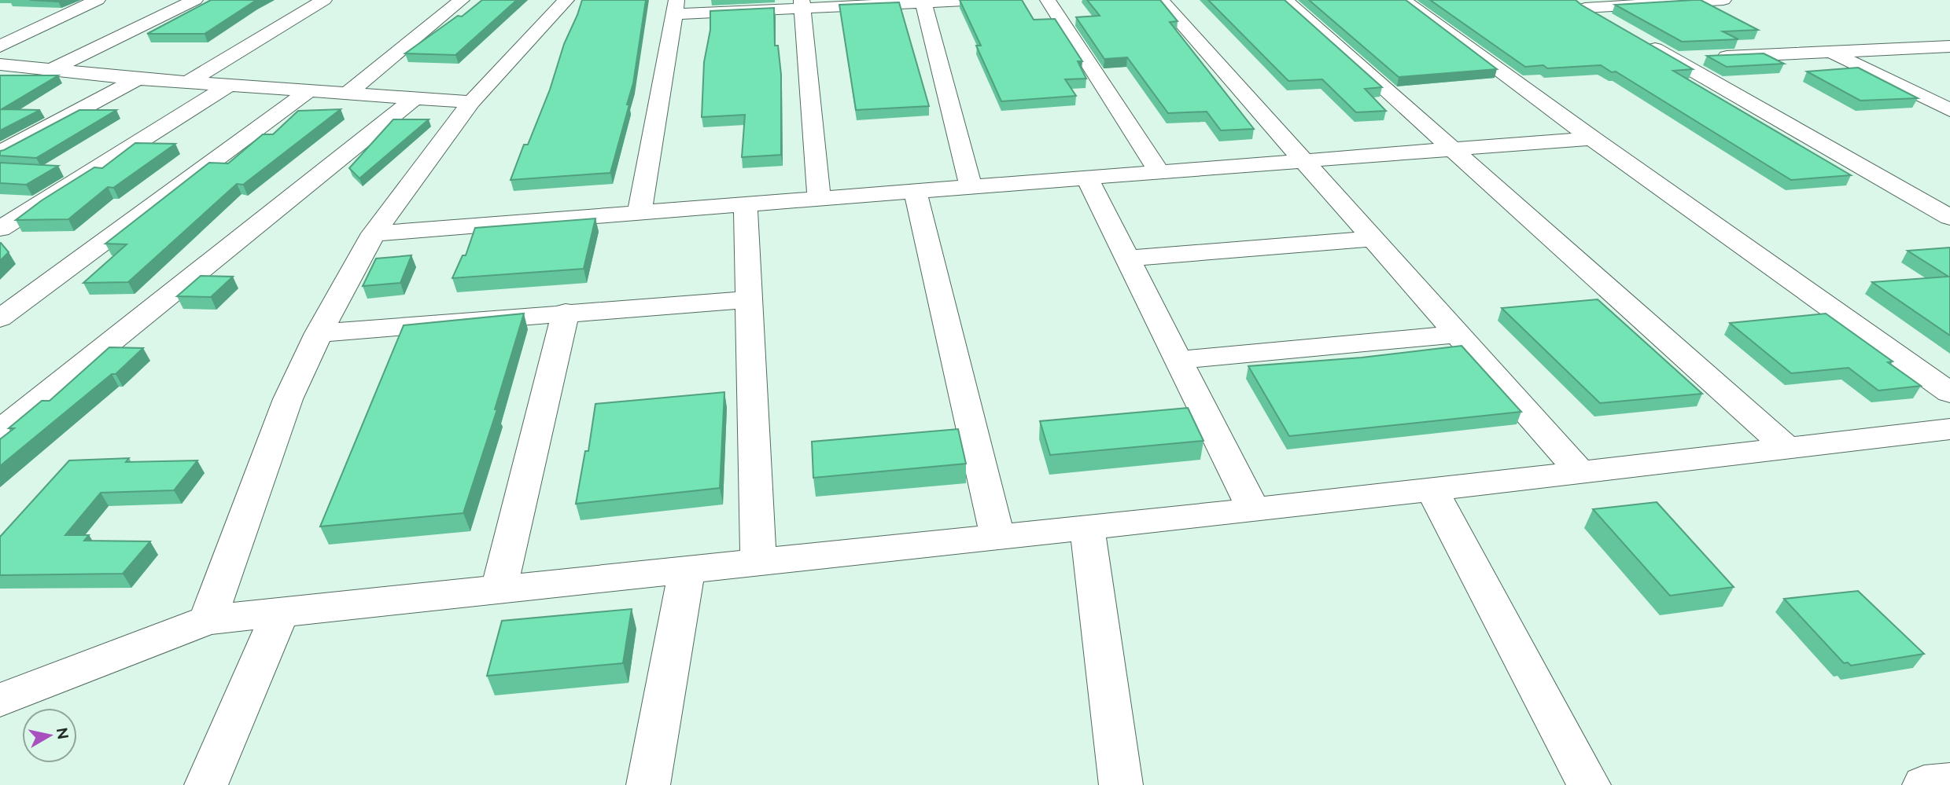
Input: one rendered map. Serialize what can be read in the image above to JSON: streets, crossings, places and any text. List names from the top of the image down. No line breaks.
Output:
{"north":"right"}
